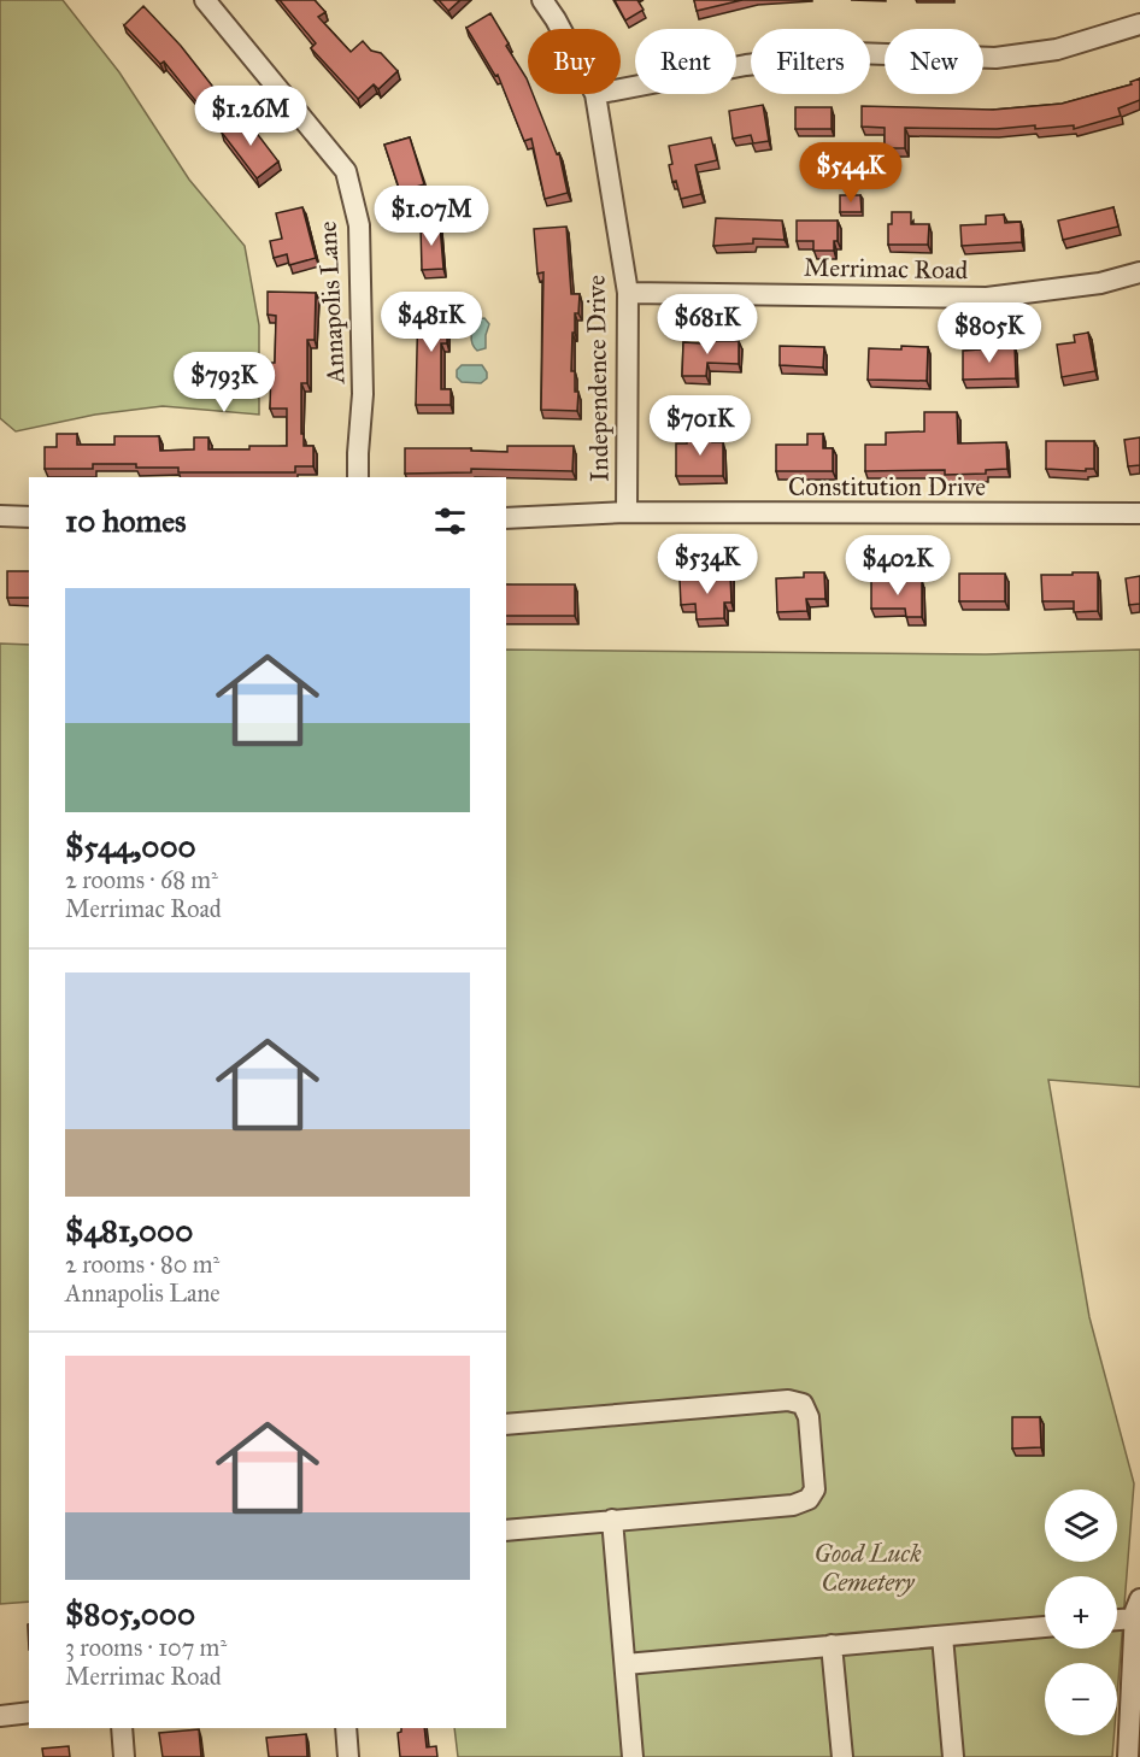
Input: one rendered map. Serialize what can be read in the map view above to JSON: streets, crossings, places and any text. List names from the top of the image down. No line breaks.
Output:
{"streets":{"street":["Merrimac Road","Annapolis Lane","Independence Drive","Constitution Drive"]},"crossings":[["Merrimac Road","Independence Drive"],["Independence Drive","Constitution Drive"]],"parks":["Good Luck Cemetery"],"page":{"chip":["Buy","Rent","Filters","New"],"price":["$1.26M","$544K","$1.07M","$481K","$681K","$805K","$793K","$701K","$534K","$402K"],"heading":"10 homes","list":[{"name":"$544,000","note":"2 rooms · 68 m² · Merrimac Road"},{"name":"$481,000","note":"2 rooms · 80 m² · Annapolis Lane"},{"name":"$805,000","note":"3 rooms · 107 m² · Merrimac Road"}],"map_buttons":["+","−"]}}
